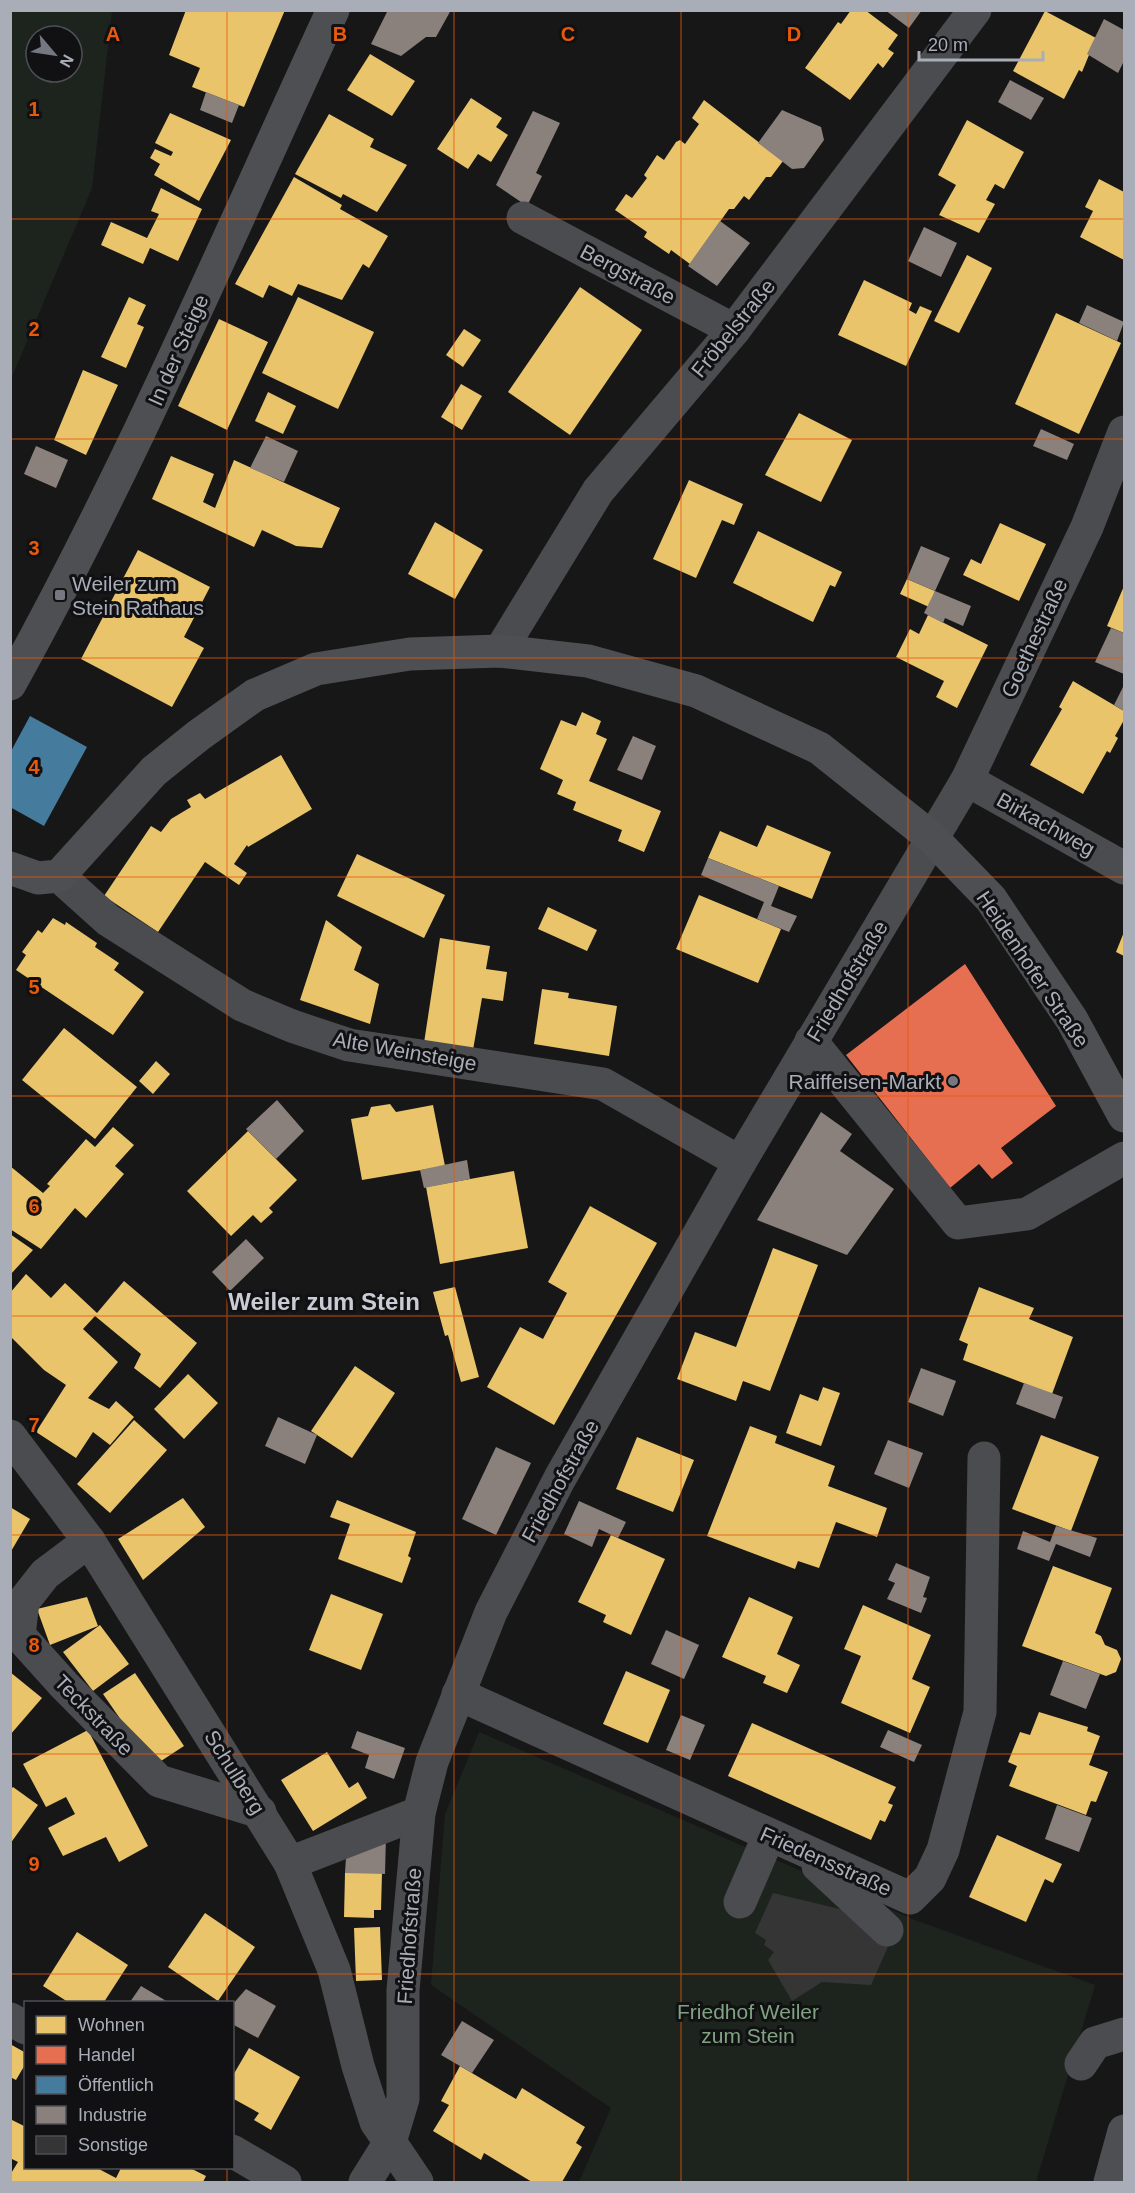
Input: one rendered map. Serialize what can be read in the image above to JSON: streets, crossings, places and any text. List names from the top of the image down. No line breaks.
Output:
{"streets":{"main road":["In der Steige","Heidenhofer Straße"],"street":["Bergstraße","Fröbelstraße","Goethestraße","Birkachweg","Friedhofstraße","Alte Weinsteige","Teckstraße","Schulberg","Friedensstraße"]},"crossings":[["Bergstraße","Fröbelstraße"],["Fröbelstraße","Heidenhofer Straße"],["Goethestraße","Birkachweg"],["Goethestraße","Heidenhofer Straße"],["Goethestraße","Friedhofstraße"],["Heidenhofer Straße","Friedhofstraße"],["Heidenhofer Straße","Alte Weinsteige"],["Friedhofstraße","Alte Weinsteige"],["Friedhofstraße","Schulberg"],["Friedhofstraße","Friedensstraße"],["Teckstraße","Schulberg"]],"districts":["Weiler zum Stein"],"parks":["Friedhof Weiler zum Stein"],"places":{"transit":["Weiler zum Stein Rathaus"],"other":["Raiffeisen-Markt"]},"legend":["Wohnen","Handel","Öffentlich","Industrie","Sonstige"],"scale_bar":"20 m","north":"bottom right","grid":{"columns":["A","B","C","D"],"rows":["1","2","3","4","5","6","7","8","9"]}}
